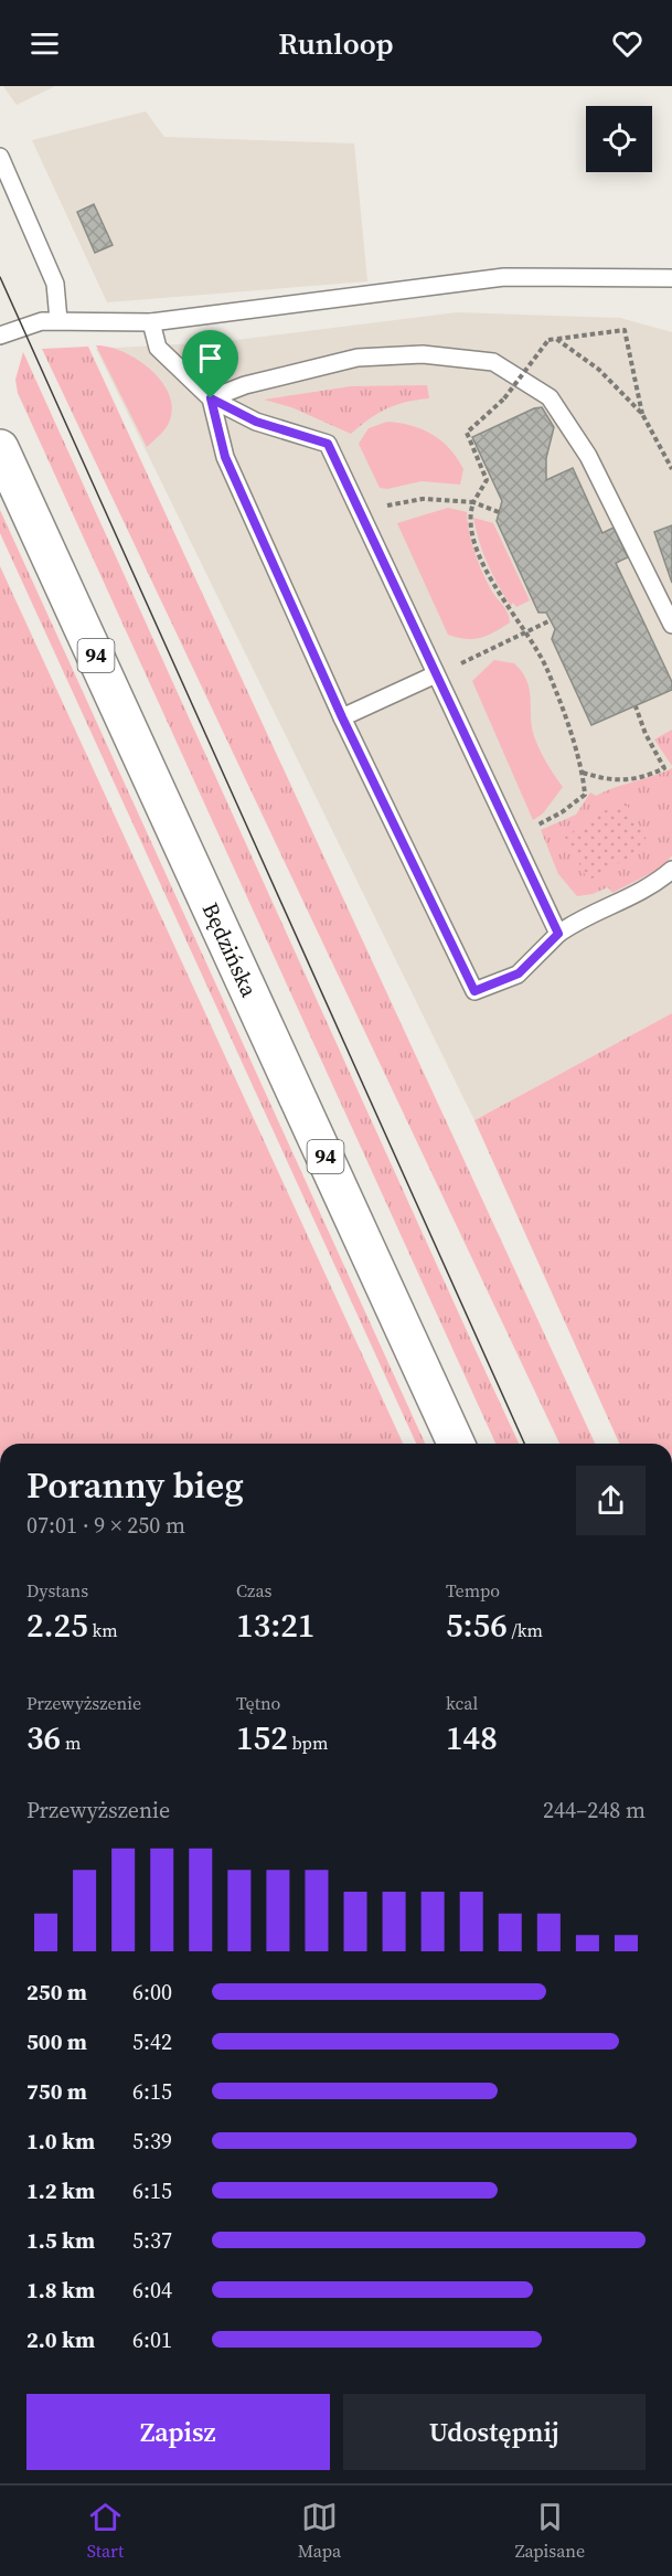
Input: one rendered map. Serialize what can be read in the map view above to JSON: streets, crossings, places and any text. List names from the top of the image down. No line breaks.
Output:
{"streets":{"main road":["94","Będzińska"]},"page":{"header":"Runloop","heading":["Poranny bieg","07:01 · 9 × 250 m"],"stats":[["Dystans","2.25 km"],["Czas","13:21"],["Tempo","5:56 /km"],["Przewyższenie","36 m"],["Tętno","152 bpm"],["kcal","148"]],"chart":["Przewyższenie","244–248 m"],"list":[{"name":"250 m","note":"6:00"},{"name":"500 m","note":"5:42"},{"name":"750 m","note":"6:15"},{"name":"1.0 km","note":"5:39"},{"name":"1.2 km","note":"6:15"},{"name":"1.5 km","note":"5:37"},{"name":"1.8 km","note":"6:04"},{"name":"2.0 km","note":"6:01"}],"buttons":["Zapisz","Udostępnij"],"tabs":["Start","Mapa","Zapisane"]}}
